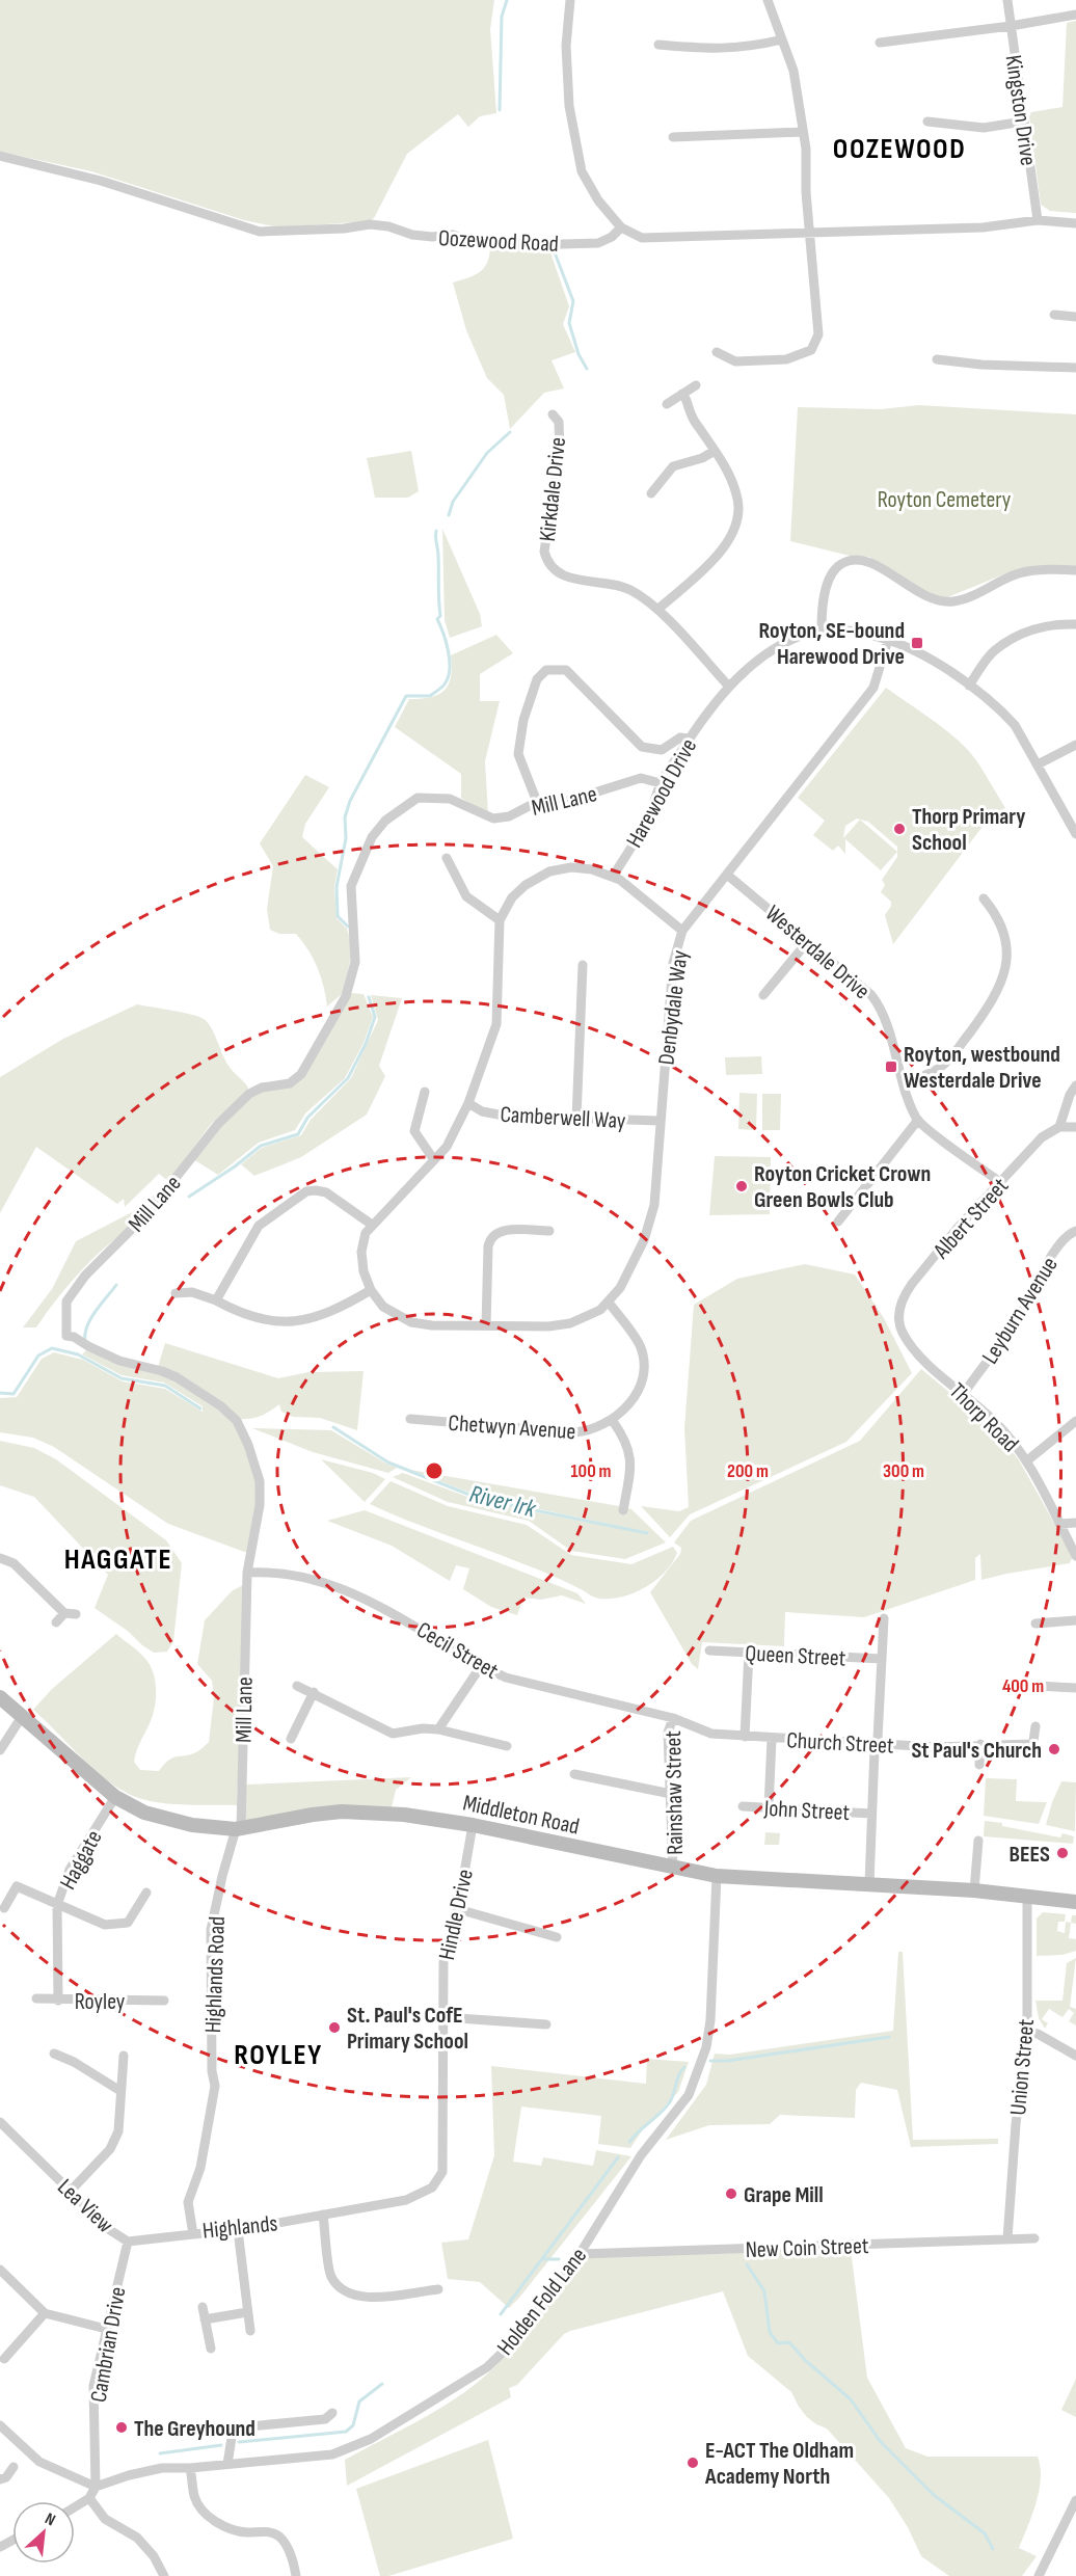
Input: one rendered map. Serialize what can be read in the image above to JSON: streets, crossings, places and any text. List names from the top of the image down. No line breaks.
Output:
{"streets":{"main road":["Middleton Road"],"street":["Kingston Drive","Oozewood Road","Kirkdale Drive","Harewood Drive","Mill Lane","Westerdale Drive","Denbydale Way","Camberwell Way","Albert Street","Leyburn Avenue","Thorp Road","Chetwyn Avenue","Cecil Street","Queen Street","Church Street","Rainshaw Street","John Street","Haggate","Hindle Drive","Highlands Road","Royley","Union Street","Lea View","Highlands","New Coin Street","Holden Fold Lane","Cambrian Drive"]},"crossings":[["Kirkdale Drive","Harewood Drive"],["Harewood Drive","Mill Lane"],["Harewood Drive","Denbydale Way"],["Mill Lane","Cecil Street"],["Mill Lane","Middleton Road"],["Mill Lane","Highlands Road"],["Denbydale Way","Camberwell Way"],["Denbydale Way","Chetwyn Avenue"],["Albert Street","Thorp Road"],["Leyburn Avenue","Thorp Road"],["Cecil Street","Church Street"],["Cecil Street","Rainshaw Street"],["Church Street","Rainshaw Street"],["Rainshaw Street","Middleton Road"],["Middleton Road","Haggate"],["Middleton Road","Hindle Drive"],["Middleton Road","Highlands Road"],["Middleton Road","Union Street"],["Middleton Road","Holden Fold Lane"],["Haggate","Royley"],["Hindle Drive","Highlands"],["Highlands Road","Highlands"],["Union Street","New Coin Street"],["Lea View","Highlands"],["Lea View","Cambrian Drive"],["New Coin Street","Holden Fold Lane"],["Holden Fold Lane","Cambrian Drive"]],"districts":["OOZEWOOD","HAGGATE","ROYLEY"],"water":["River Irk"],"parks":["Royton Cemetery"],"places":{"transit":["Royton, SE-bound Harewood Drive","Royton, westbound Westerdale Drive"],"other":["Thorp Primary School","Royton Cricket Crown Green Bowls Club","St Paul's Church","BEES","St. Paul's CofE Primary School","Grape Mill","The Greyhound","E-ACT The Oldham Academy North"]},"north":"top right","rings":["100 m","200 m","300 m","400 m"]}
